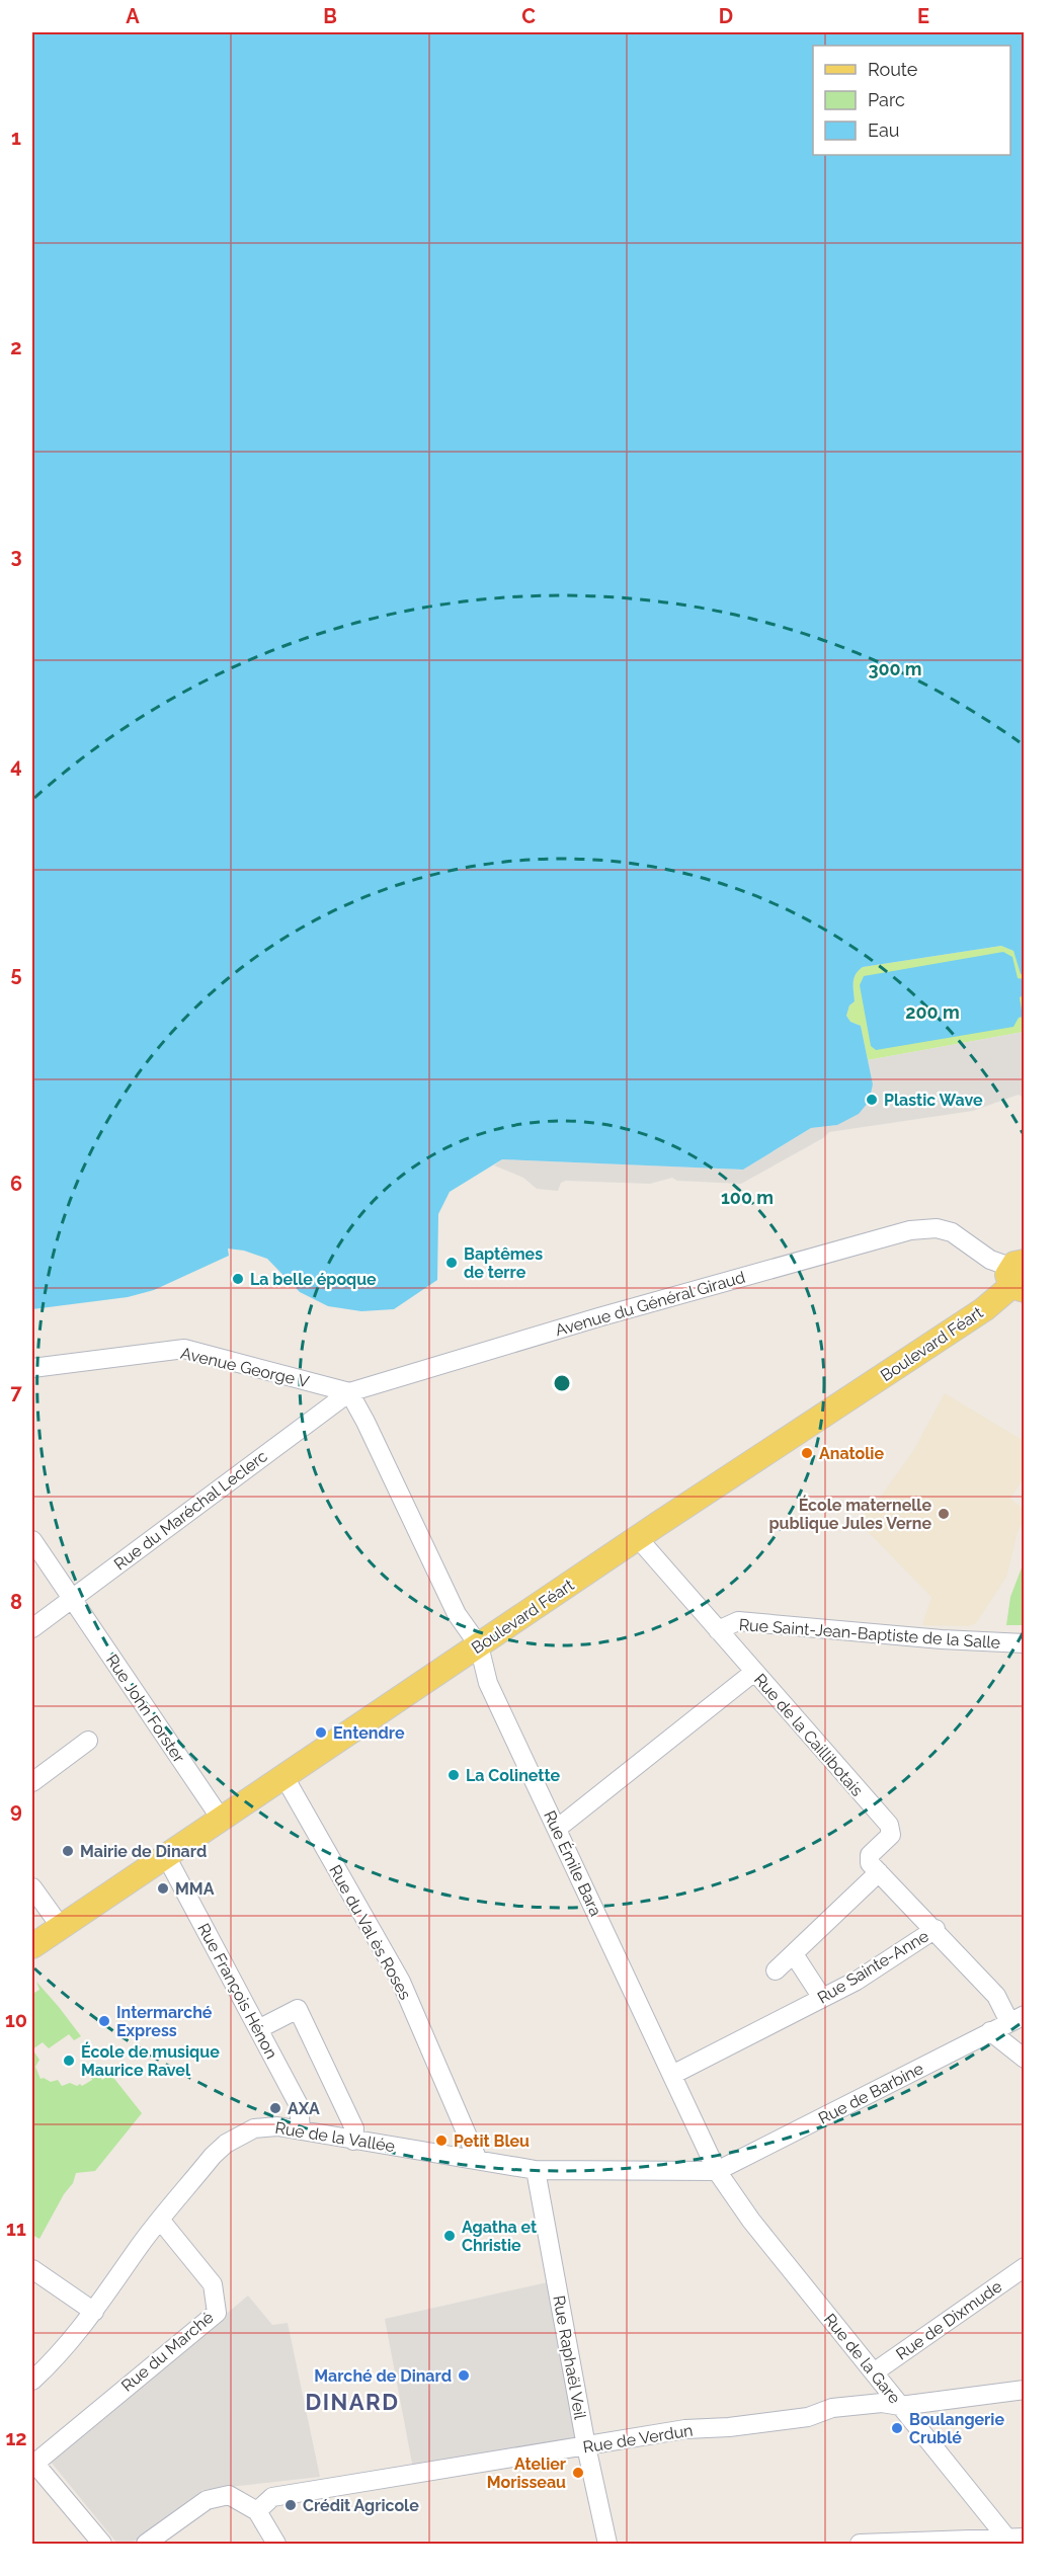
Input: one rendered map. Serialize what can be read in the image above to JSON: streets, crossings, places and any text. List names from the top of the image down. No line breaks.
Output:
{"streets":{"main road":["Boulevard Féart"],"street":["Avenue du Général Giraud","Avenue George V","Rue du Maréchal Leclerc","Rue Saint-Jean-Baptiste de la Salle","Rue John Forster","Rue de la Caillibotais","Rue Émile Bara","Rue du Val ès Roses","Rue Sainte-Anne","Rue François Hénon","Rue de Barbine","Rue de la Vallée","Rue de Dixmude","Rue du Marché","Rue Raphaël Veil","Rue de la Gare","Rue de Verdun"]},"crossings":[["Avenue du Général Giraud","Boulevard Féart"],["Avenue du Général Giraud","Avenue George V"],["Avenue du Général Giraud","Rue du Maréchal Leclerc"],["Avenue du Général Giraud","Rue Émile Bara"],["Boulevard Féart","Rue John Forster"],["Boulevard Féart","Rue de la Caillibotais"],["Boulevard Féart","Rue Émile Bara"],["Boulevard Féart","Rue du Val ès Roses"],["Boulevard Féart","Rue François Hénon"],["Avenue George V","Rue du Maréchal Leclerc"],["Avenue George V","Rue Émile Bara"],["Rue du Maréchal Leclerc","Rue John Forster"],["Rue du Maréchal Leclerc","Rue Émile Bara"],["Rue Saint-Jean-Baptiste de la Salle","Rue de la Caillibotais"],["Rue Émile Bara","Rue Sainte-Anne"],["Rue Émile Bara","Rue de Barbine"],["Rue Émile Bara","Rue de la Vallée"],["Rue Émile Bara","Rue de la Gare"],["Rue du Val ès Roses","Rue de la Vallée"],["Rue Sainte-Anne","Rue de Barbine"],["Rue François Hénon","Rue de la Vallée"],["Rue de Barbine","Rue de la Vallée"],["Rue de Barbine","Rue de la Gare"],["Rue de la Vallée","Rue du Marché"],["Rue de la Vallée","Rue Raphaël Veil"],["Rue de la Vallée","Rue de la Gare"],["Rue de Dixmude","Rue de la Gare"],["Rue Raphaël Veil","Rue de Verdun"],["Rue de la Gare","Rue de Verdun"]],"districts":["DINARD"],"places":["Plastic Wave","Baptêmes de terre","La belle époque","Anatolie","École maternelle publique Jules Verne","Entendre","La Colinette","Mairie de Dinard","MMA","Intermarché Express","École de musique Maurice Ravel","AXA","Petit Bleu","Agatha et Christie","Marché de Dinard","Boulangerie Crublé","Atelier Morisseau","Crédit Agricole"],"legend":["Route","Parc","Eau"],"grid":{"columns":["A","B","C","D","E"],"rows":["1","2","3","4","5","6","7","8","9","10","11","12"]},"rings":["300 m","200 m","100 m"]}
